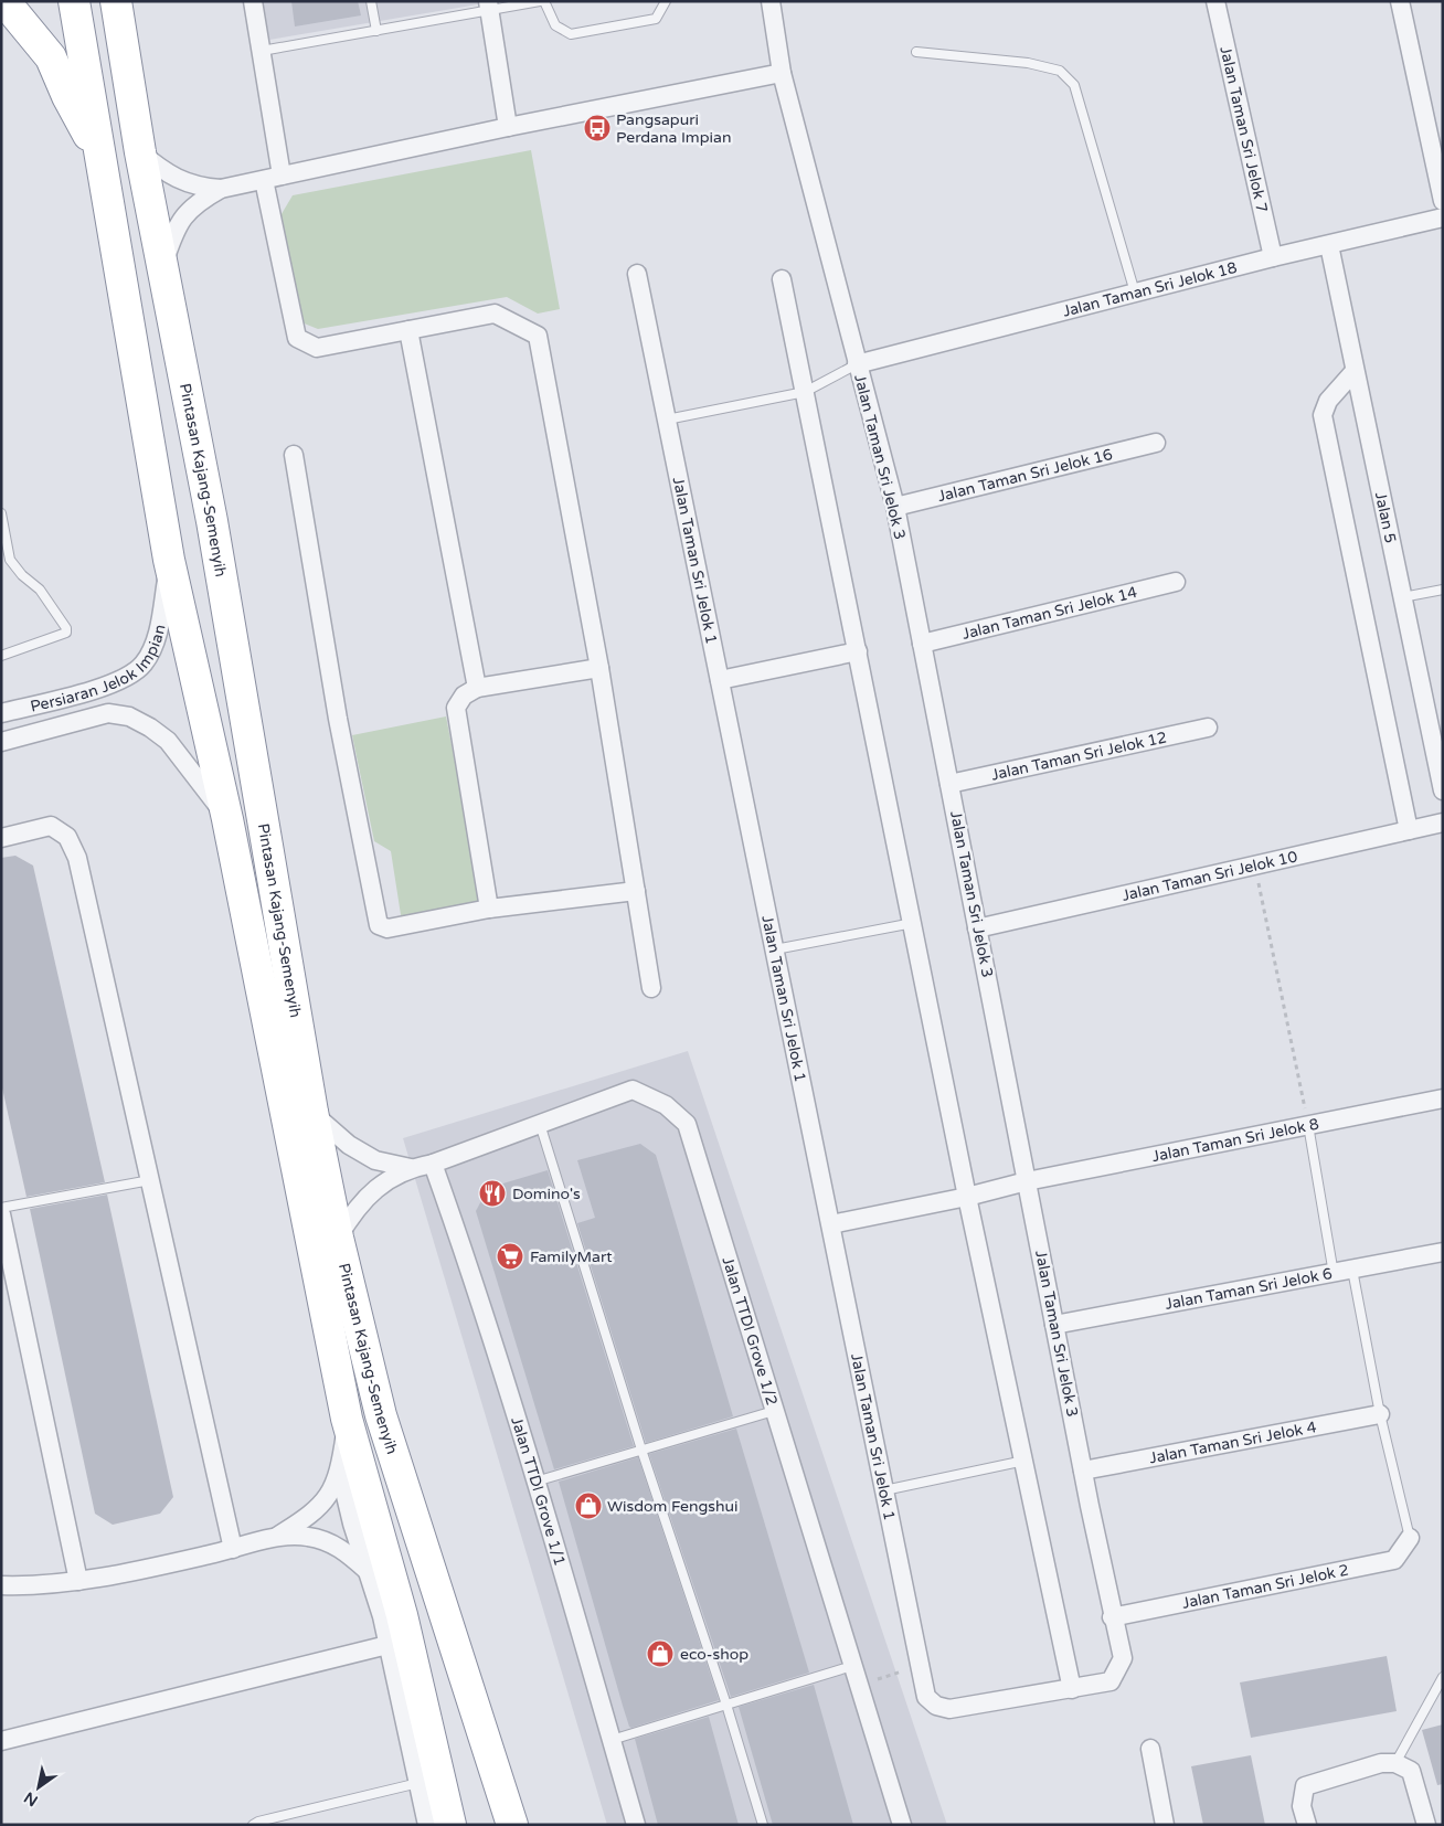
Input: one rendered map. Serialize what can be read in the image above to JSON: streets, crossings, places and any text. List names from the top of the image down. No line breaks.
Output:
{"streets":{"highway":["Pintasan Kajang-Semenyih"],"street":["Jalan Taman Sri Jelok 7","Jalan Taman Sri Jelok 18","Jalan Taman Sri Jelok 3","Jalan Taman Sri Jelok 16","Jalan 5","Jalan Taman Sri Jelok 1","Jalan Taman Sri Jelok 14","Persiaran Jelok Impian","Jalan Taman Sri Jelok 12","Jalan Taman Sri Jelok 10","Jalan Taman Sri Jelok 8","Jalan Taman Sri Jelok 6","Jalan TTDI Grove 1/2","Jalan Taman Sri Jelok 4","Jalan TTDI Grove 1/1","Jalan Taman Sri Jelok 2"]},"crossings":[["Jalan Taman Sri Jelok 7","Jalan Taman Sri Jelok 18"],["Jalan Taman Sri Jelok 18","Jalan Taman Sri Jelok 3"],["Jalan Taman Sri Jelok 18","Jalan 5"],["Jalan Taman Sri Jelok 3","Jalan Taman Sri Jelok 16"],["Jalan Taman Sri Jelok 3","Jalan Taman Sri Jelok 1"],["Jalan Taman Sri Jelok 3","Jalan Taman Sri Jelok 14"],["Jalan Taman Sri Jelok 3","Jalan Taman Sri Jelok 12"],["Jalan Taman Sri Jelok 3","Jalan Taman Sri Jelok 10"],["Jalan Taman Sri Jelok 3","Jalan Taman Sri Jelok 8"],["Jalan Taman Sri Jelok 3","Jalan Taman Sri Jelok 6"],["Jalan Taman Sri Jelok 3","Jalan Taman Sri Jelok 4"],["Jalan Taman Sri Jelok 3","Jalan Taman Sri Jelok 2"],["Pintasan Kajang-Semenyih","Persiaran Jelok Impian"],["Jalan Taman Sri Jelok 1","Jalan Taman Sri Jelok 8"],["Jalan TTDI Grove 1/2","Jalan TTDI Grove 1/1"]],"places":{"bus stop":["Pangsapuri Perdana Impian"],"restaurant":["Domino's"],"supermarket":["FamilyMart"],"shop":["Wisdom Fengshui","eco-shop"]},"north":"bottom left"}
